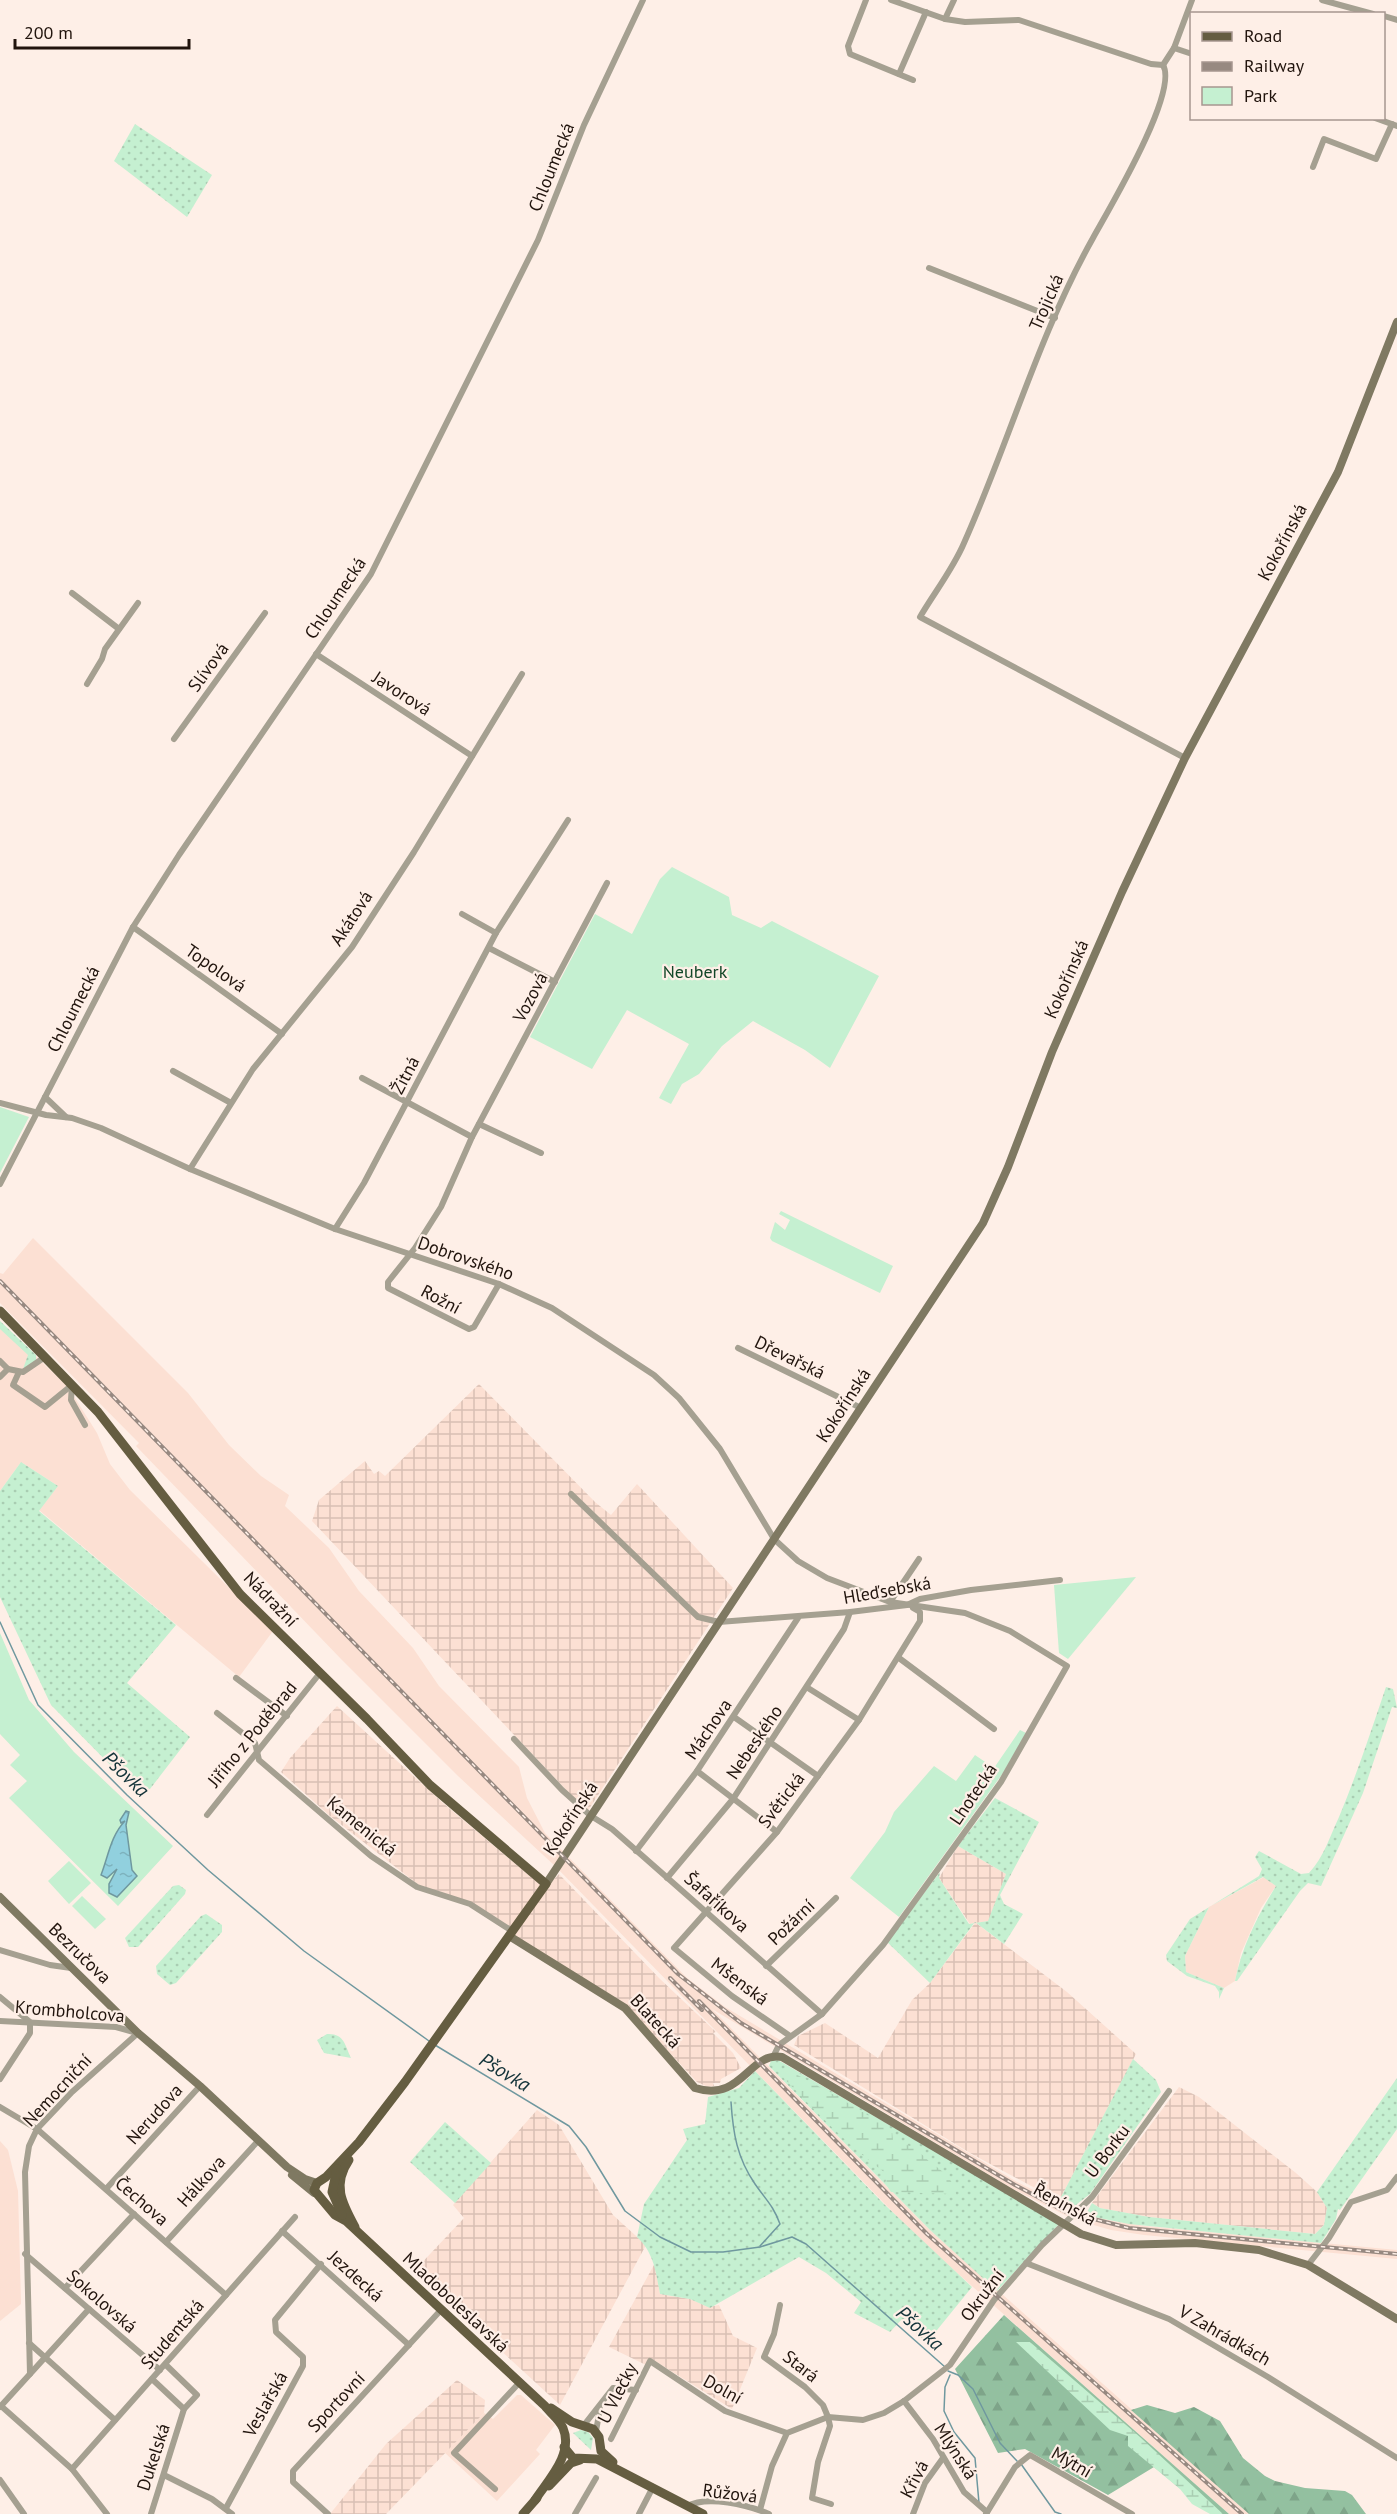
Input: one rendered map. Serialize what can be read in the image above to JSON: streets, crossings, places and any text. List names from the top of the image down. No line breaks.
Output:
{"streets":{"main road":["Kokořínská","Nádražní","Bezručova","Blatecká","Řepínská","Mladoboleslavská"],"street":["Chloumecká","Trojická","Slívová","Javorová","Akátová","Topolová","Vozová","Žitná","Dobrovského","Rožní","Dřevařská","Hleďsebská","Máchova","Jiřího z Poděbrad","Nebeského","Lhotecká","Světická","Kamenická","Šafaříkova","Požární","Mšenská","Krombholcova","Nemocniční","Nerudova","U Borku","Hálkova","Čechova","Jezdecká","Okružní","Sokolovská","Studentská","V Zahrádkách","Stará","Dolní","U Vlečky","Sportovní","Veslařská","Mlýnská","Dukelská","Mýtní","Křivá","Růžová"]},"crossings":[["Chloumecká","Javorová"],["Chloumecká","Topolová"],["Chloumecká","Dobrovského"],["Trojická","Kokořínská"],["Kokořínská","Dobrovského"],["Kokořínská","Dřevařská"],["Kokořínská","Hleďsebská"],["Kokořínská","Nádražní"],["Kokořínská","Kamenická"],["Kokořínská","Šafaříkova"],["Kokořínská","Blatecká"],["Kokořínská","Mladoboleslavská"],["Javorová","Akátová"],["Akátová","Topolová"],["Akátová","Dobrovského"],["Vozová","Dobrovského"],["Vozová","Rožní"],["Žitná","Dobrovského"],["Dobrovského","Rožní"],["Dobrovského","Hleďsebská"],["Dobrovského","Lhotecká"],["Dobrovského","Světická"],["Hleďsebská","Máchova"],["Hleďsebská","Nebeského"],["Hleďsebská","Lhotecká"],["Hleďsebská","Světická"],["Nádražní","Jiřího z Poděbrad"],["Máchova","Šafaříkova"],["Jiřího z Poděbrad","Kamenická"],["Nebeského","Šafaříkova"],["Lhotecká","Světická"],["Lhotecká","Šafaříkova"],["Lhotecká","Mšenská"],["Lhotecká","Blatecká"],["Lhotecká","Řepínská"],["Světická","Šafaříkova"],["Světická","Mšenská"],["Kamenická","Blatecká"],["Šafaříkova","Požární"],["Bezručova","Krombholcova"],["Bezručova","Nemocniční"],["Bezručova","Mladoboleslavská"],["Krombholcova","Nemocniční"],["Krombholcova","Mladoboleslavská"],["Blatecká","Řepínská"],["Nemocniční","Čechova"],["Nemocniční","Sokolovská"],["Nemocniční","Mladoboleslavská"],["Nerudova","Čechova"],["Nerudova","Mladoboleslavská"],["U Borku","Řepínská"],["U Borku","Okružní"],["Hálkova","Čechova"],["Hálkova","Mladoboleslavská"],["Čechova","Studentská"],["Řepínská","Okružní"],["Jezdecká","Studentská"],["Jezdecká","Sportovní"],["Jezdecká","Veslařská"],["Okružní","V Zahrádkách"],["Okružní","Stará"],["Okružní","Dolní"],["Okružní","Mlýnská"],["Sokolovská","Studentská"],["Mladoboleslavská","Sportovní"],["Mladoboleslavská","Růžová"],["Studentská","Dukelská"],["Dolní","U Vlečky"],["Mlýnská","Mýtní"],["Mlýnská","Křivá"]],"water":["Pšovka"],"parks":["Neuberk"],"legend":["Road","Railway","Park"],"scale_bar":"200 m"}
